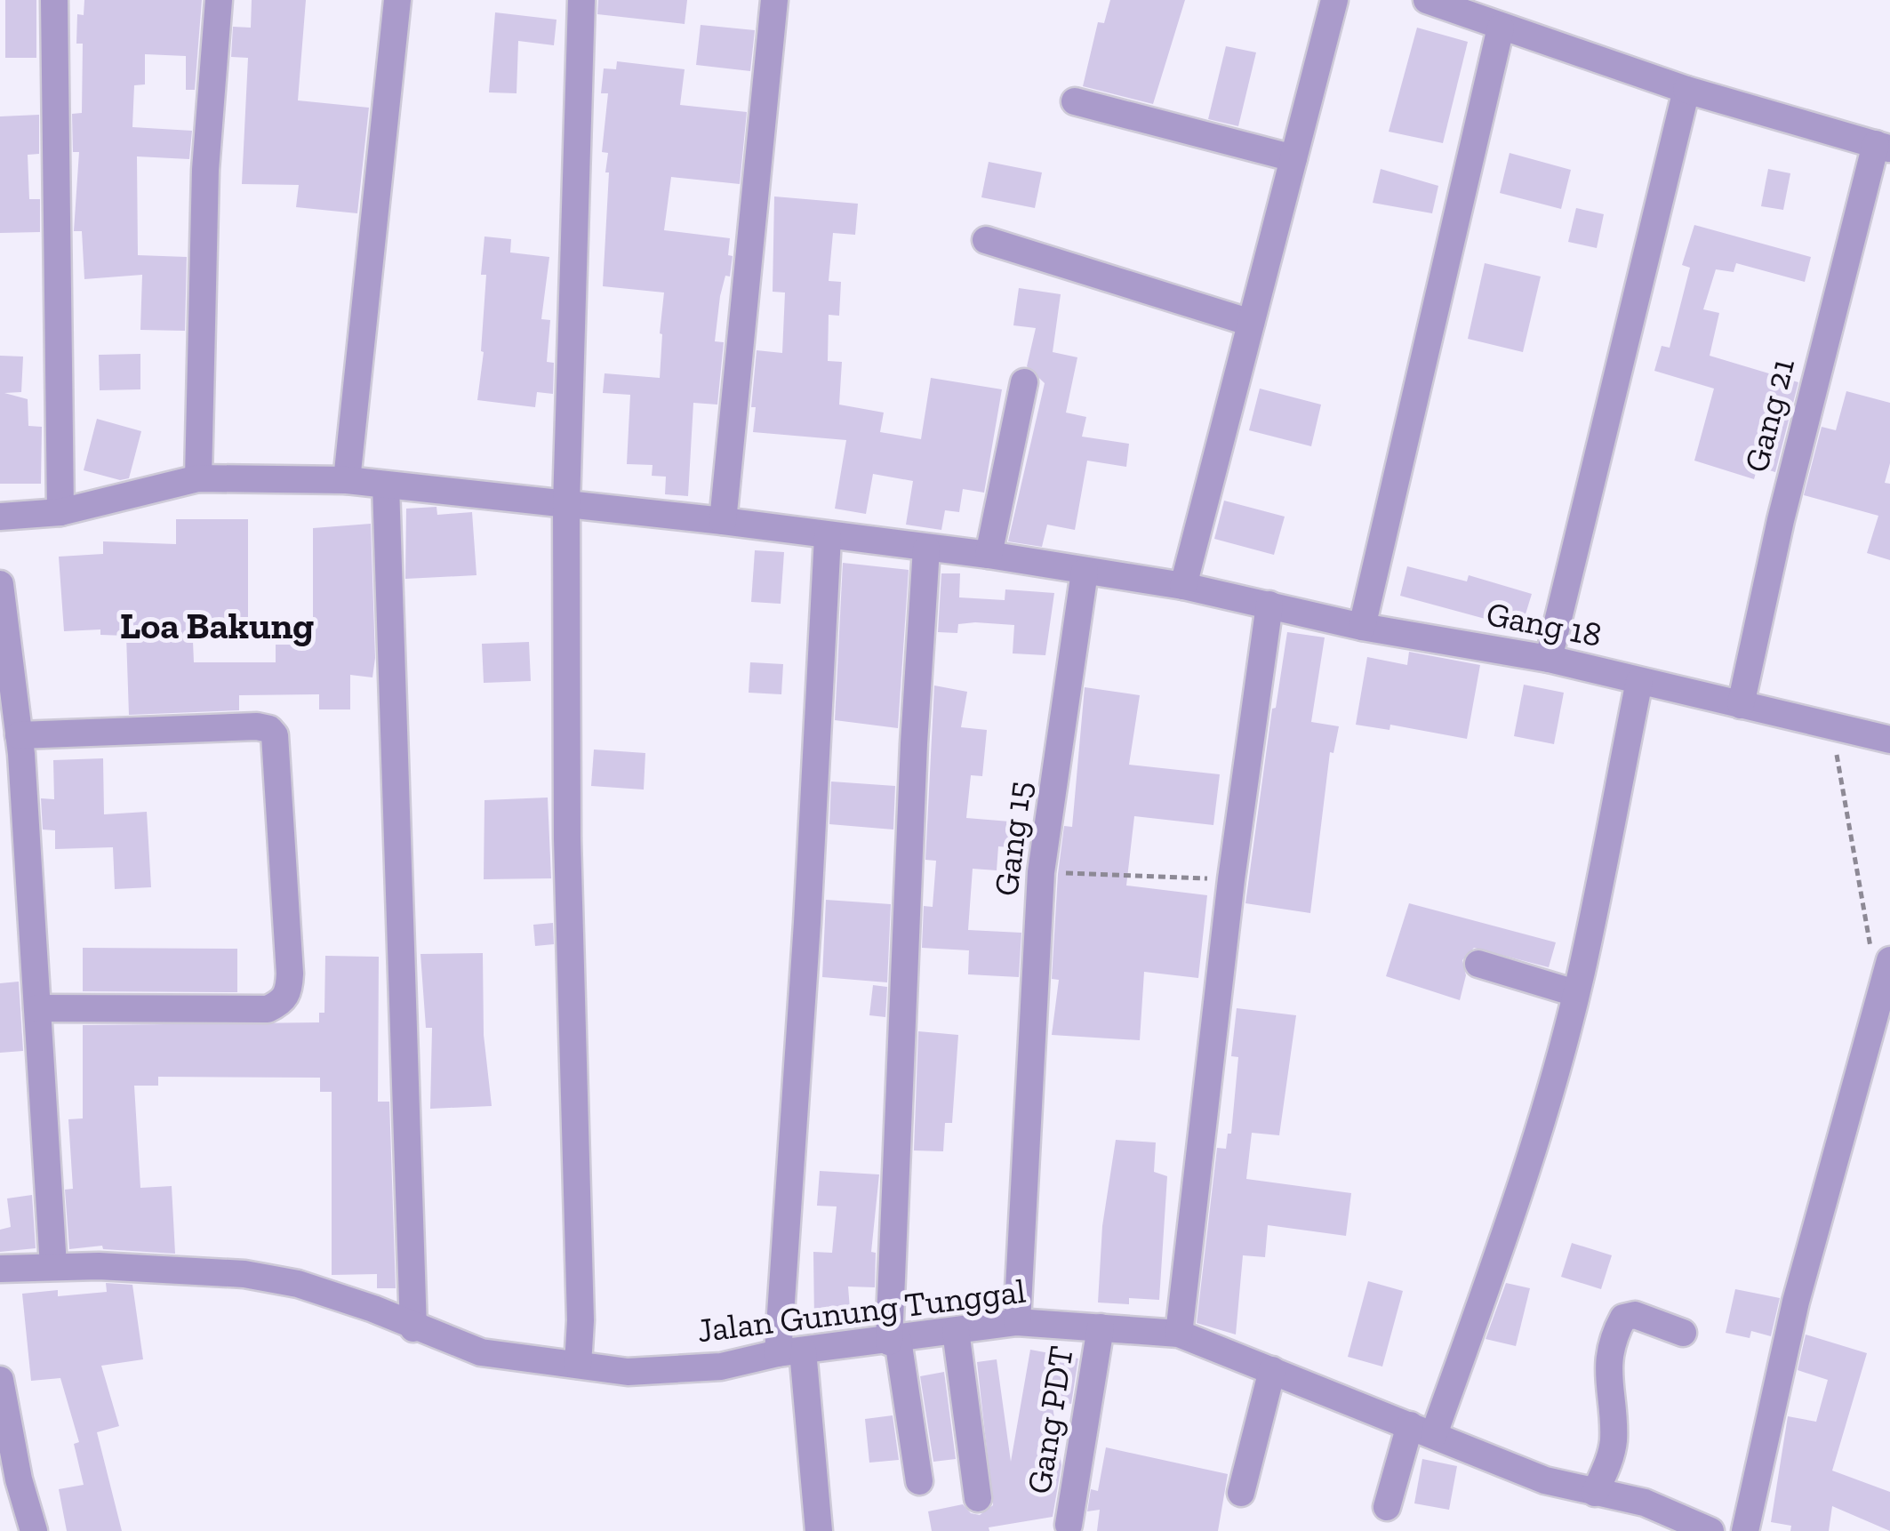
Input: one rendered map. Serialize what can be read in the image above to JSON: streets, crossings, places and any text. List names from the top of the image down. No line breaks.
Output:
{"streets":{"street":["Gang 21","Gang 18","Gang 15","Jalan Gunung Tunggal","Gang PDT"]},"crossings":[["Gang 21","Gang 18"],["Gang 18","Gang 15"],["Gang 15","Jalan Gunung Tunggal"],["Jalan Gunung Tunggal","Gang PDT"]],"districts":["Loa Bakung"]}
